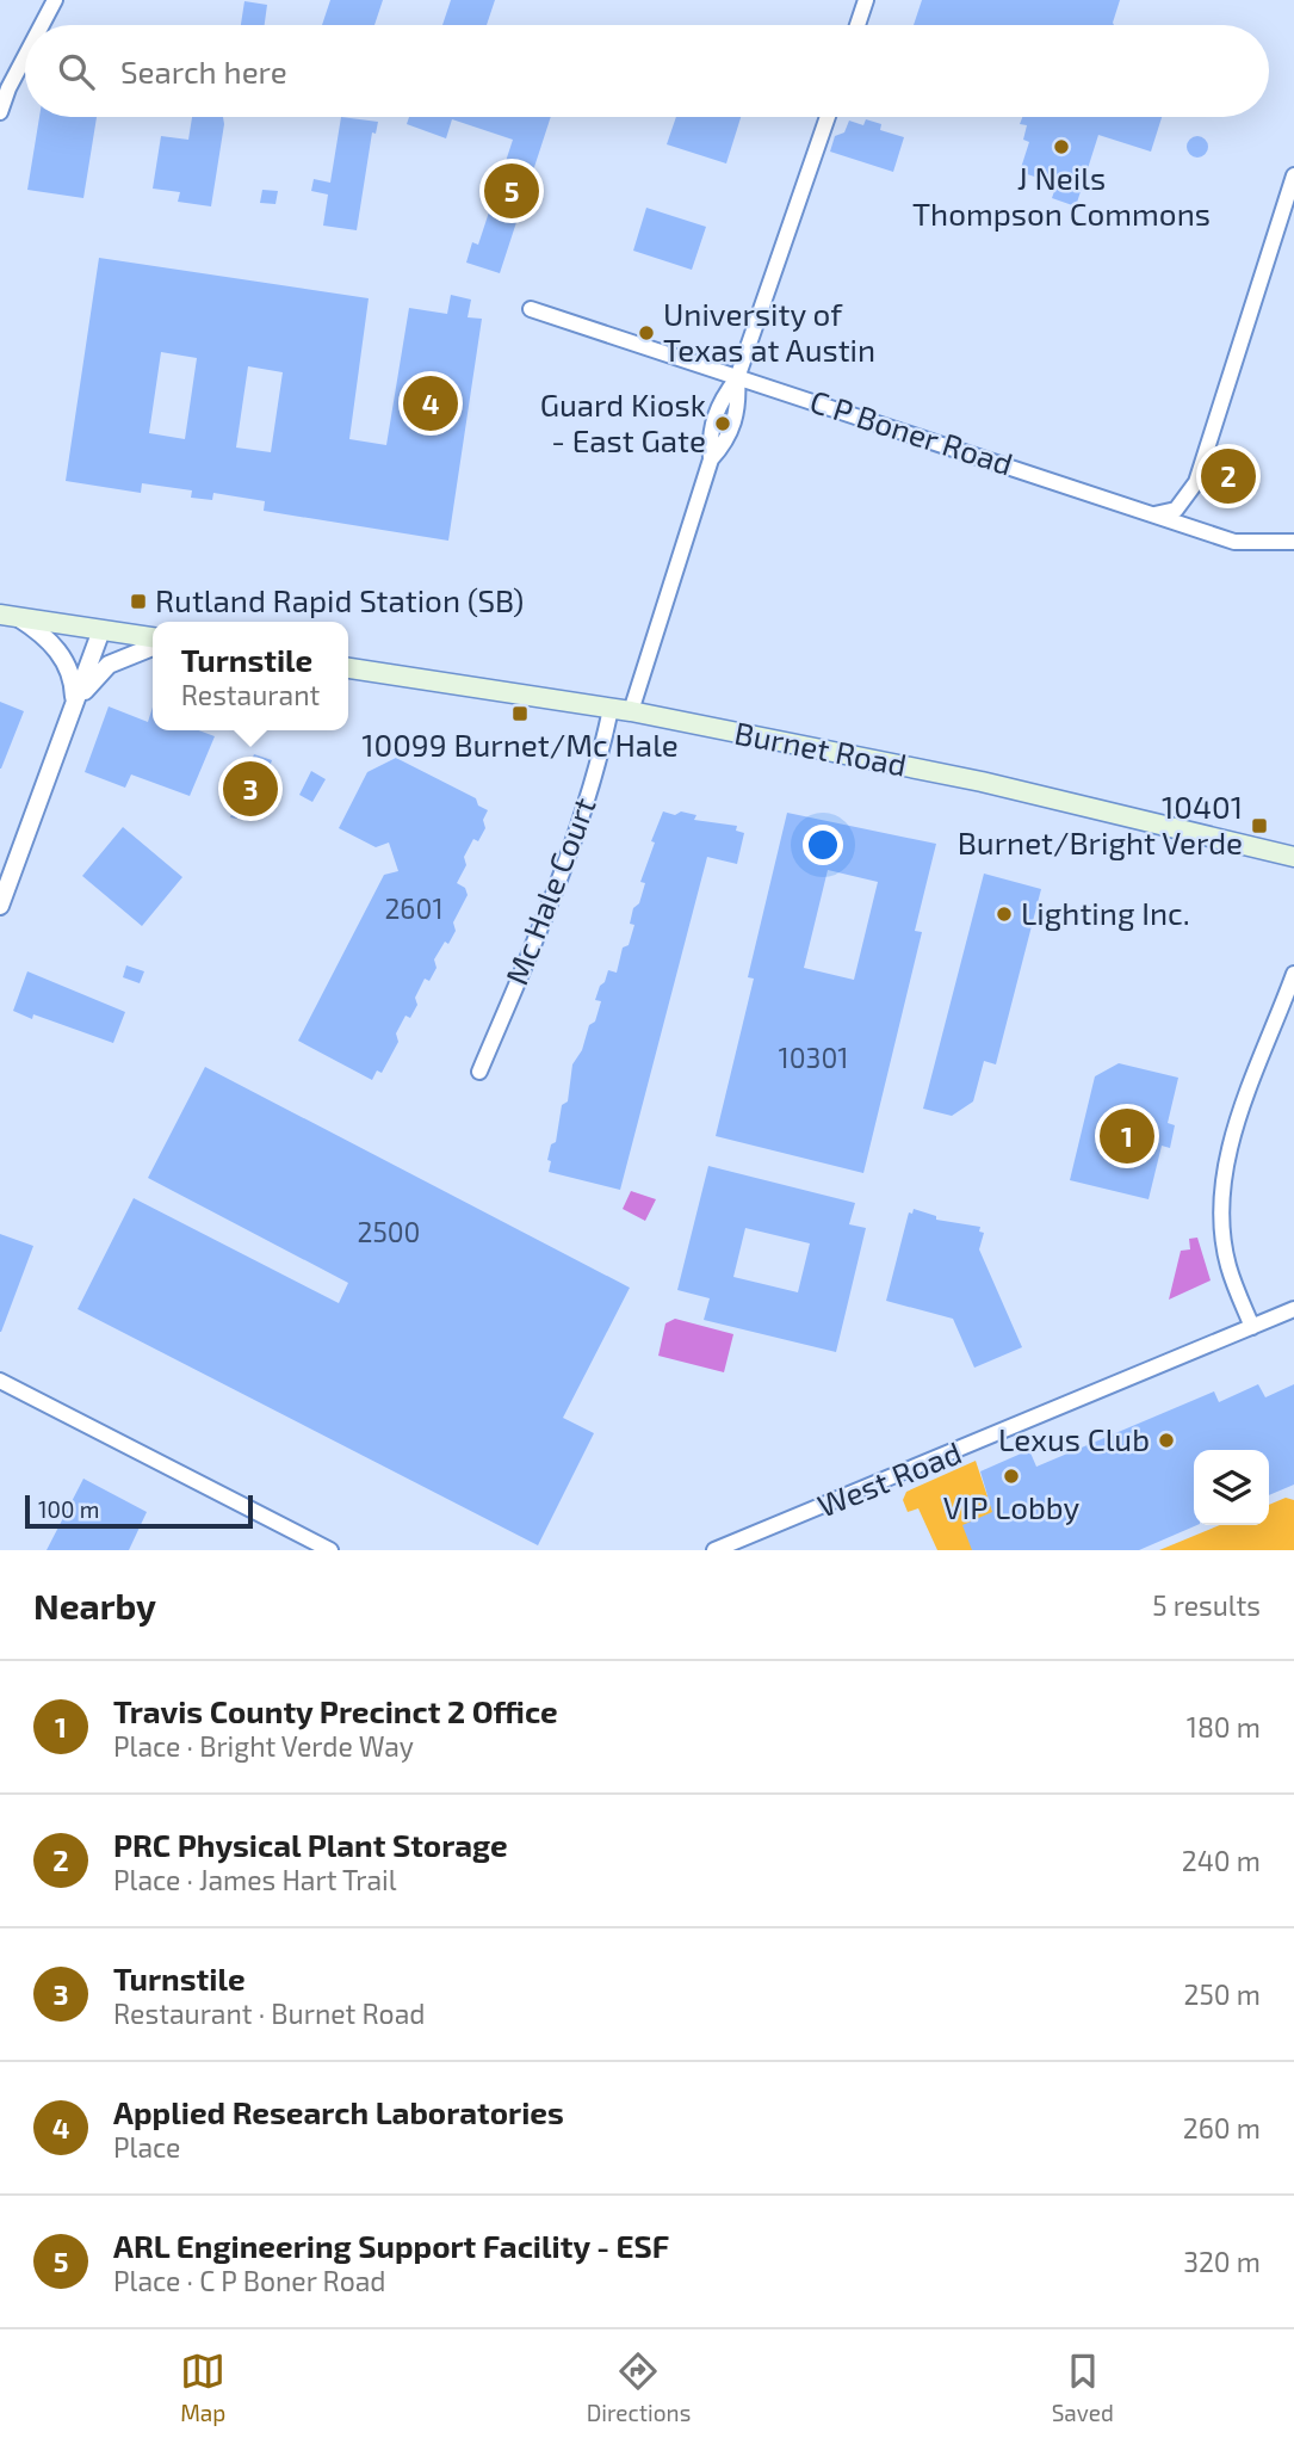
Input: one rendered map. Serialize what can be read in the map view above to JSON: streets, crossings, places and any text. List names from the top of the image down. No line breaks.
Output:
{"streets":{"main road":["Burnet Road"],"street":["C P Boner Road","Mc Hale Court","West Road"]},"crossings":[["Burnet Road","Mc Hale Court"]],"places":{"other":["J Neils Thompson Commons","University of Texas at Austin","Guard Kiosk - East Gate","Lighting Inc.","Lexus Club","VIP Lobby"],"transit":["Rutland Rapid Station (SB)","10099 Burnet/Mc Hale","10401 Burnet/Bright Verde"]},"house_numbers":["2601","10301","2500"],"scale_bar":"100 m","page":{"search":"Search here","pins":["5","4","2","3","1"],"popup":["Turnstile","Restaurant"],"scale":"100 m","heading":["Nearby","5 results"],"list":[{"mark":"1","name":"Travis County Precinct 2 Office","note":"Place · Bright Verde Way","value":"180 m"},{"mark":"2","name":"PRC Physical Plant Storage","note":"Place · James Hart Trail","value":"240 m"},{"mark":"3","name":"Turnstile","note":"Restaurant · Burnet Road","value":"250 m"},{"mark":"4","name":"Applied Research Laboratories","note":"Place","value":"260 m"},{"mark":"5","name":"ARL Engineering Support Facility - ESF","note":"Place · C P Boner Road","value":"320 m"}],"nav":["Map","Directions","Saved"]}}
